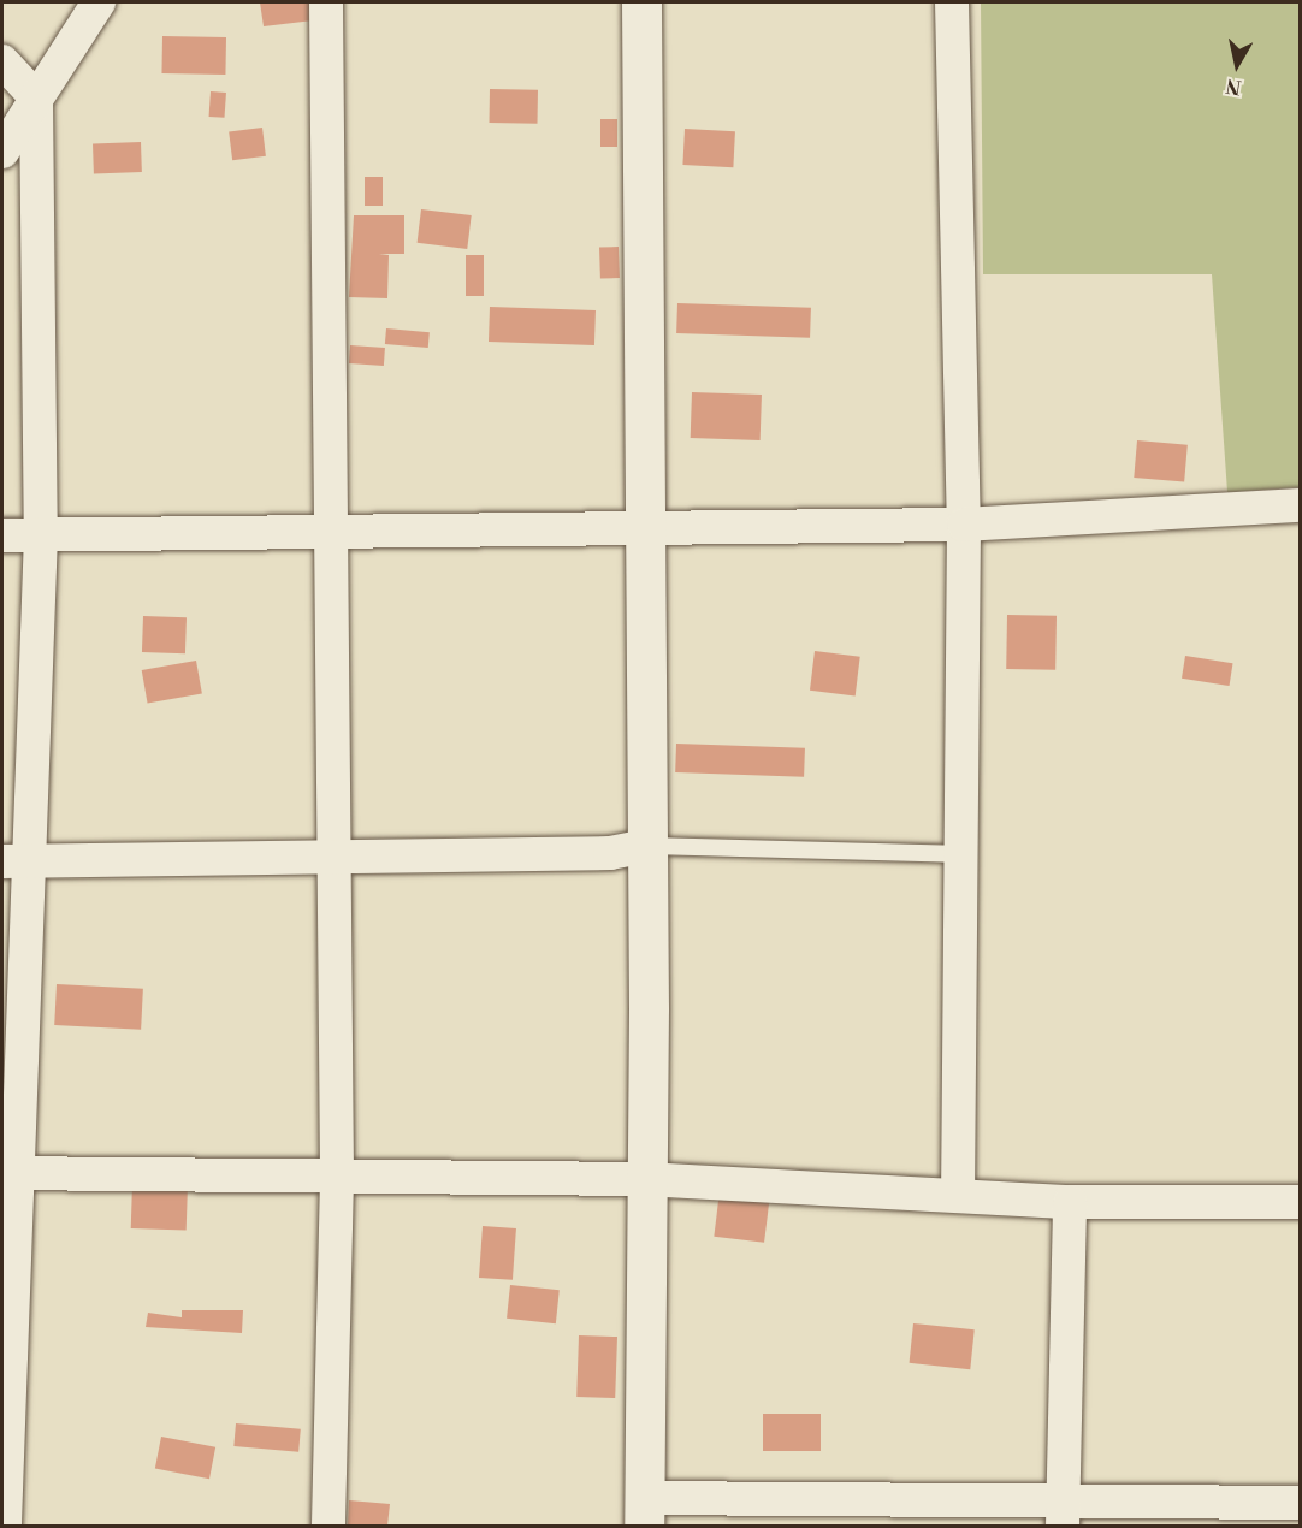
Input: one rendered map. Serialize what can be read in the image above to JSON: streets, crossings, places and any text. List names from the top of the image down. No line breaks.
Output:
{"north":"bottom"}
